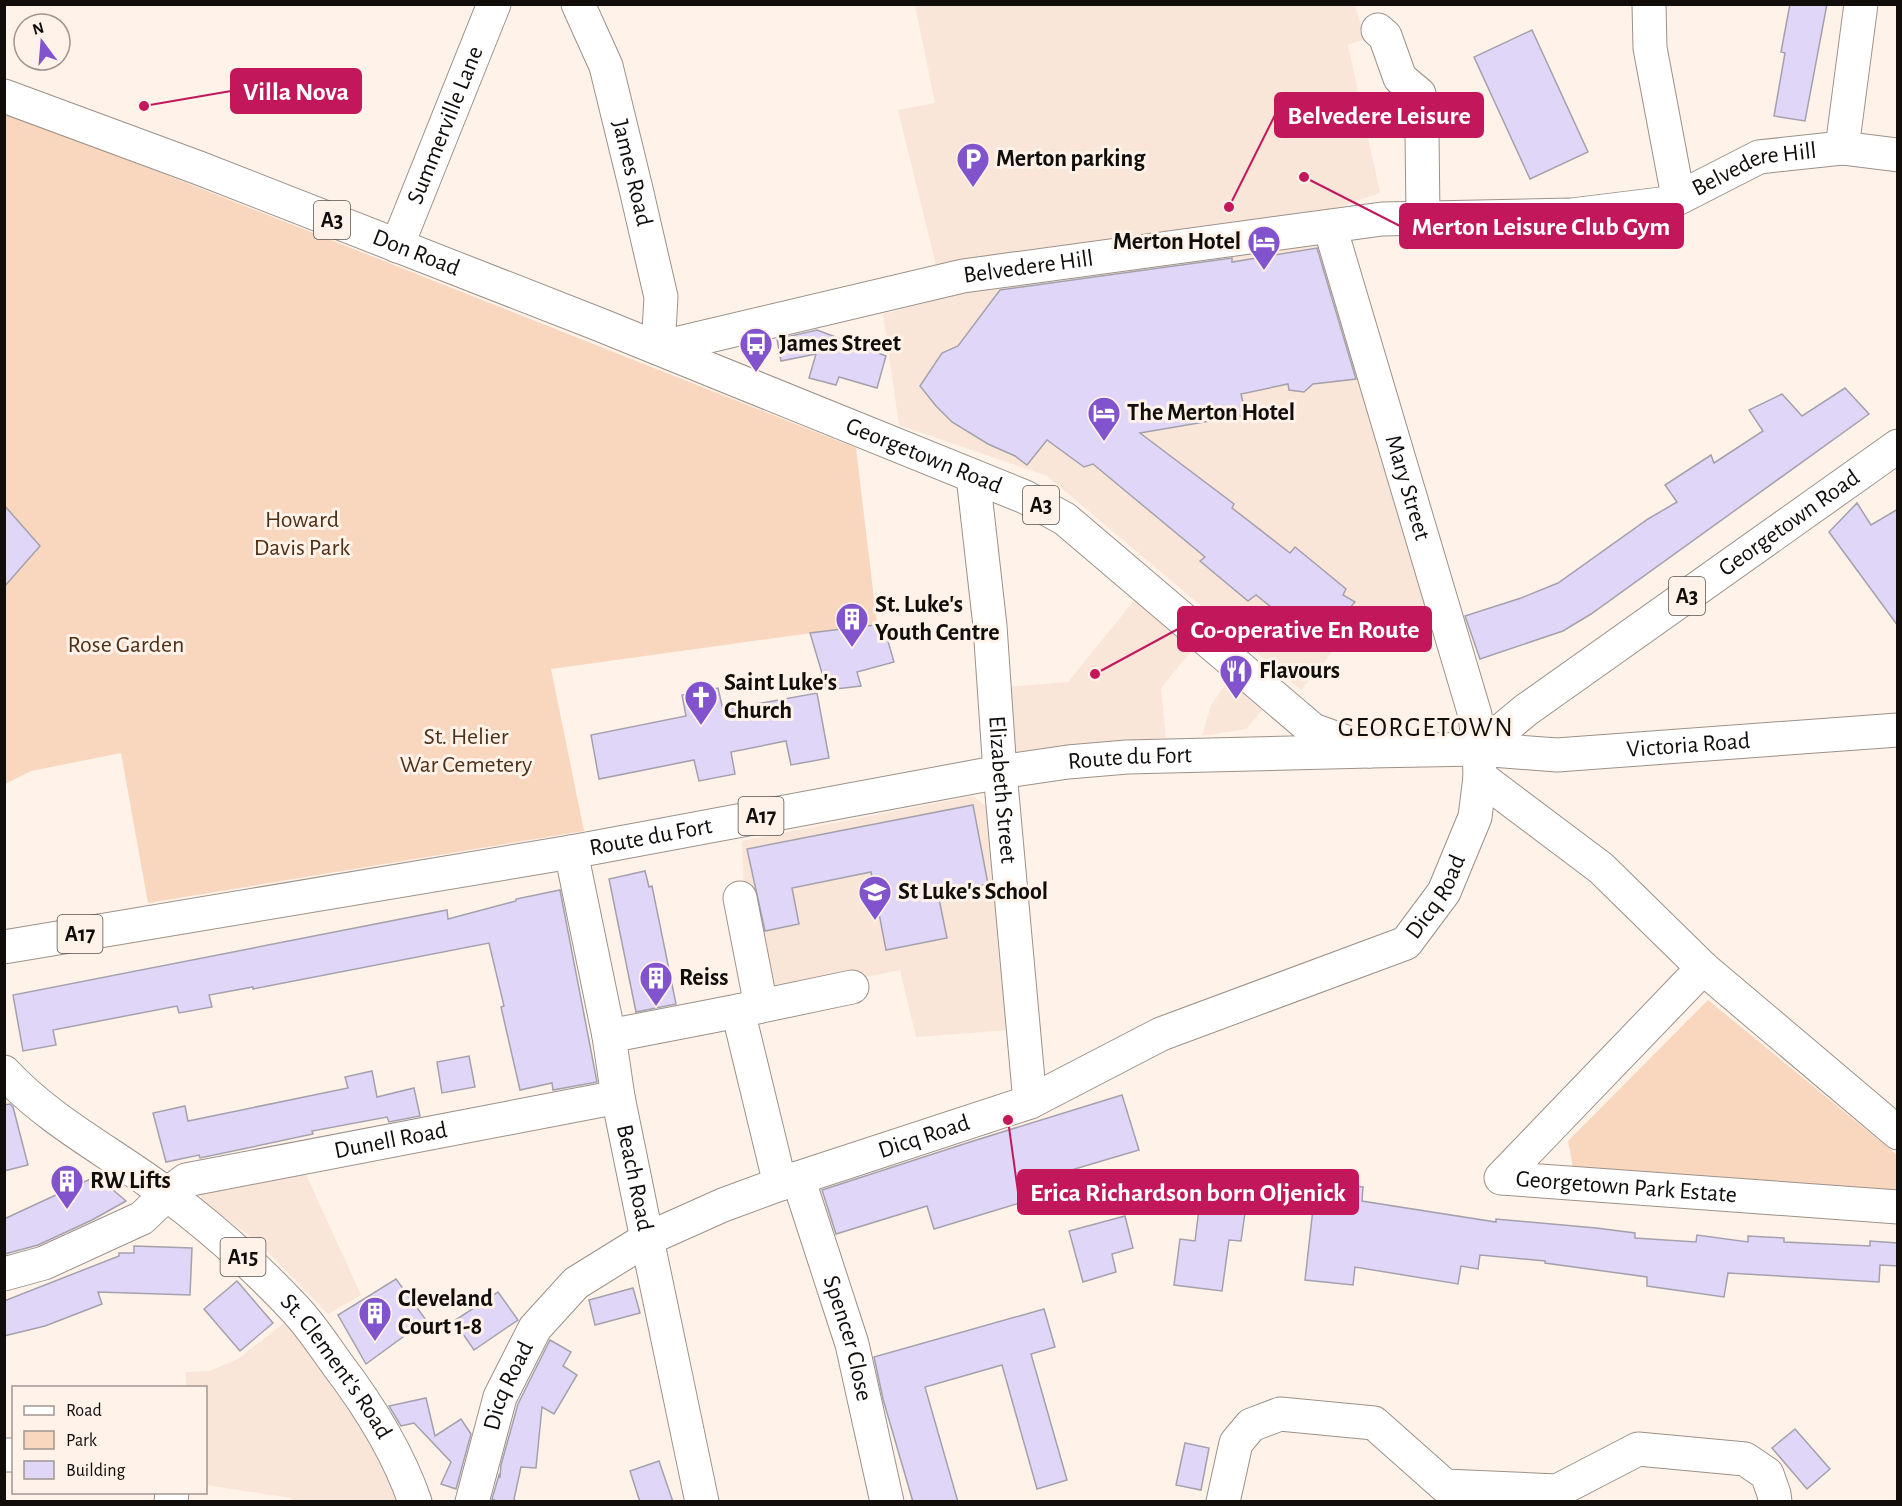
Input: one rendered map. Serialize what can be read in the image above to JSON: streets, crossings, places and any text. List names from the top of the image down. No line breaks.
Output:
{"streets":{"main road":["Summerville Lane","Belvedere Hill","James Road","A3","Don Road","Georgetown Road","Mary Street","Victoria Road","Route du Fort","Elizabeth Street","A17","Dicq Road","Dunell Road","Beach Road","Georgetown Park Estate","A15","Spencer Close","St. Clement's Road"]},"crossings":[["Summerville Lane","Don Road"],["Belvedere Hill","James Road"],["Belvedere Hill","Don Road"],["Belvedere Hill","Georgetown Road"],["Belvedere Hill","Mary Street"],["James Road","Don Road"],["James Road","Georgetown Road"],["Don Road","Georgetown Road"],["Georgetown Road","Mary Street"],["Georgetown Road","Victoria Road"],["Georgetown Road","Route du Fort"],["Georgetown Road","Elizabeth Street"],["Georgetown Road","Dicq Road"],["Mary Street","Victoria Road"],["Mary Street","Route du Fort"],["Mary Street","Dicq Road"],["Victoria Road","Route du Fort"],["Victoria Road","Dicq Road"],["Route du Fort","Elizabeth Street"],["Route du Fort","Dicq Road"],["Route du Fort","Beach Road"],["Elizabeth Street","Dicq Road"],["Dicq Road","Beach Road"],["Dicq Road","Spencer Close"],["Dunell Road","Beach Road"],["Dunell Road","St. Clement's Road"]],"districts":["GEORGETOWN"],"parks":["Howard Davis Park","Rose Garden","St. Helier War Cemetery"],"places":{"other":["Villa Nova","Merton Leisure Club Gym","Belvedere Leisure","Co-operative En Route","Erica Richardson born Oljenick"],"parking":["Merton parking"],"hotel":["Merton Hotel","The Merton Hotel"],"bus stop":["James Street"],"building":["St. Luke's Youth Centre","Reiss","RW Lifts","Cleveland Court 1-8"],"restaurant":["Flavours"],"church":["Saint Luke's Church"],"school or university":["St Luke's School"]},"legend":["Road","Park","Building"],"north":"top"}
